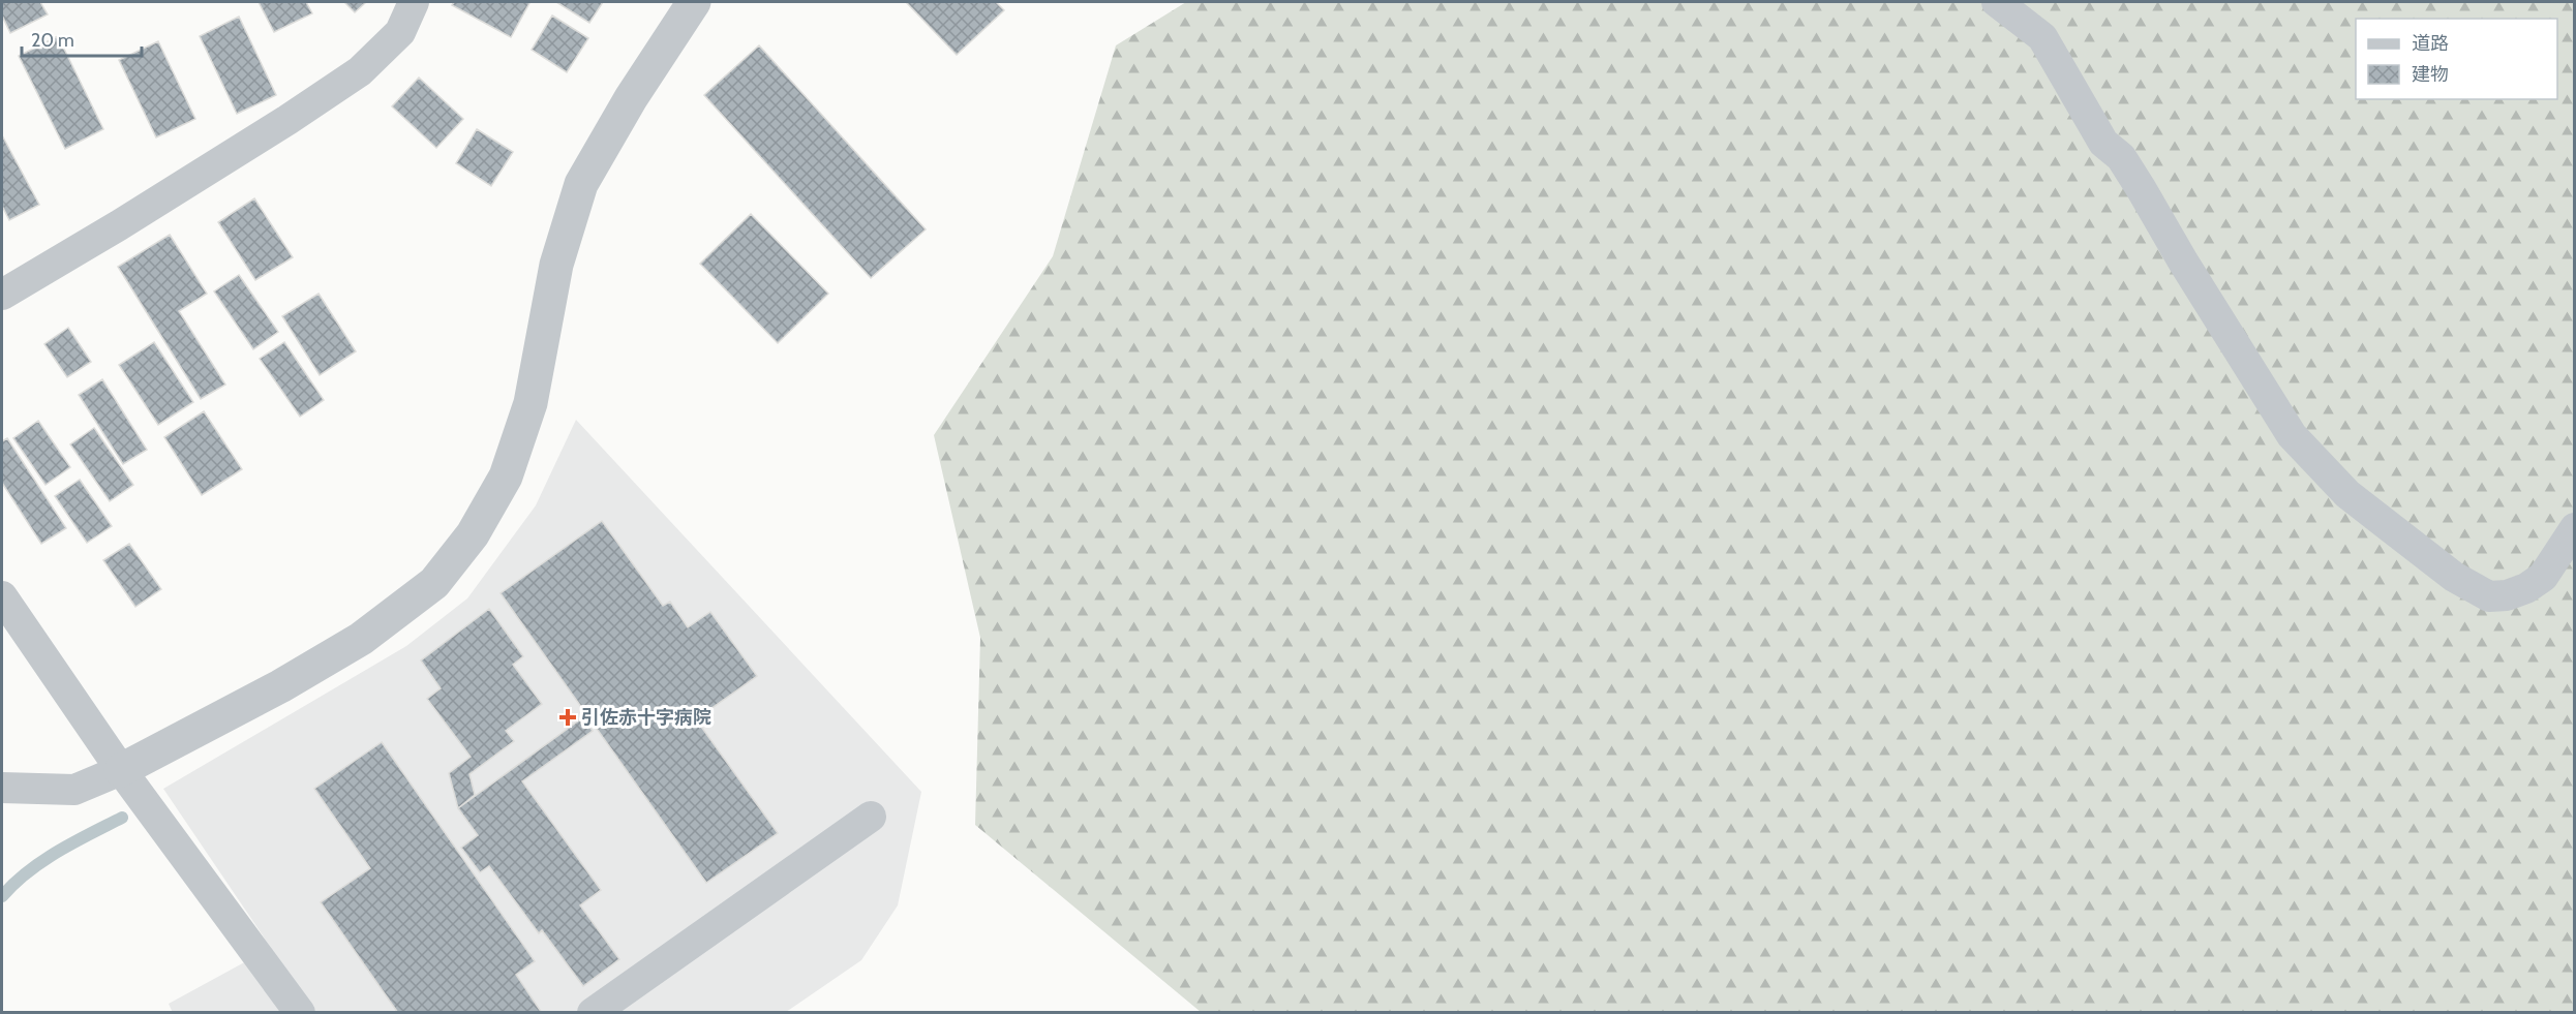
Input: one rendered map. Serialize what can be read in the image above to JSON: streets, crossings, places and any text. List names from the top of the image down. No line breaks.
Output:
{"places":{"health":["引佐赤十字病院"]},"legend":["道路","建物"],"scale_bar":"20 m"}
